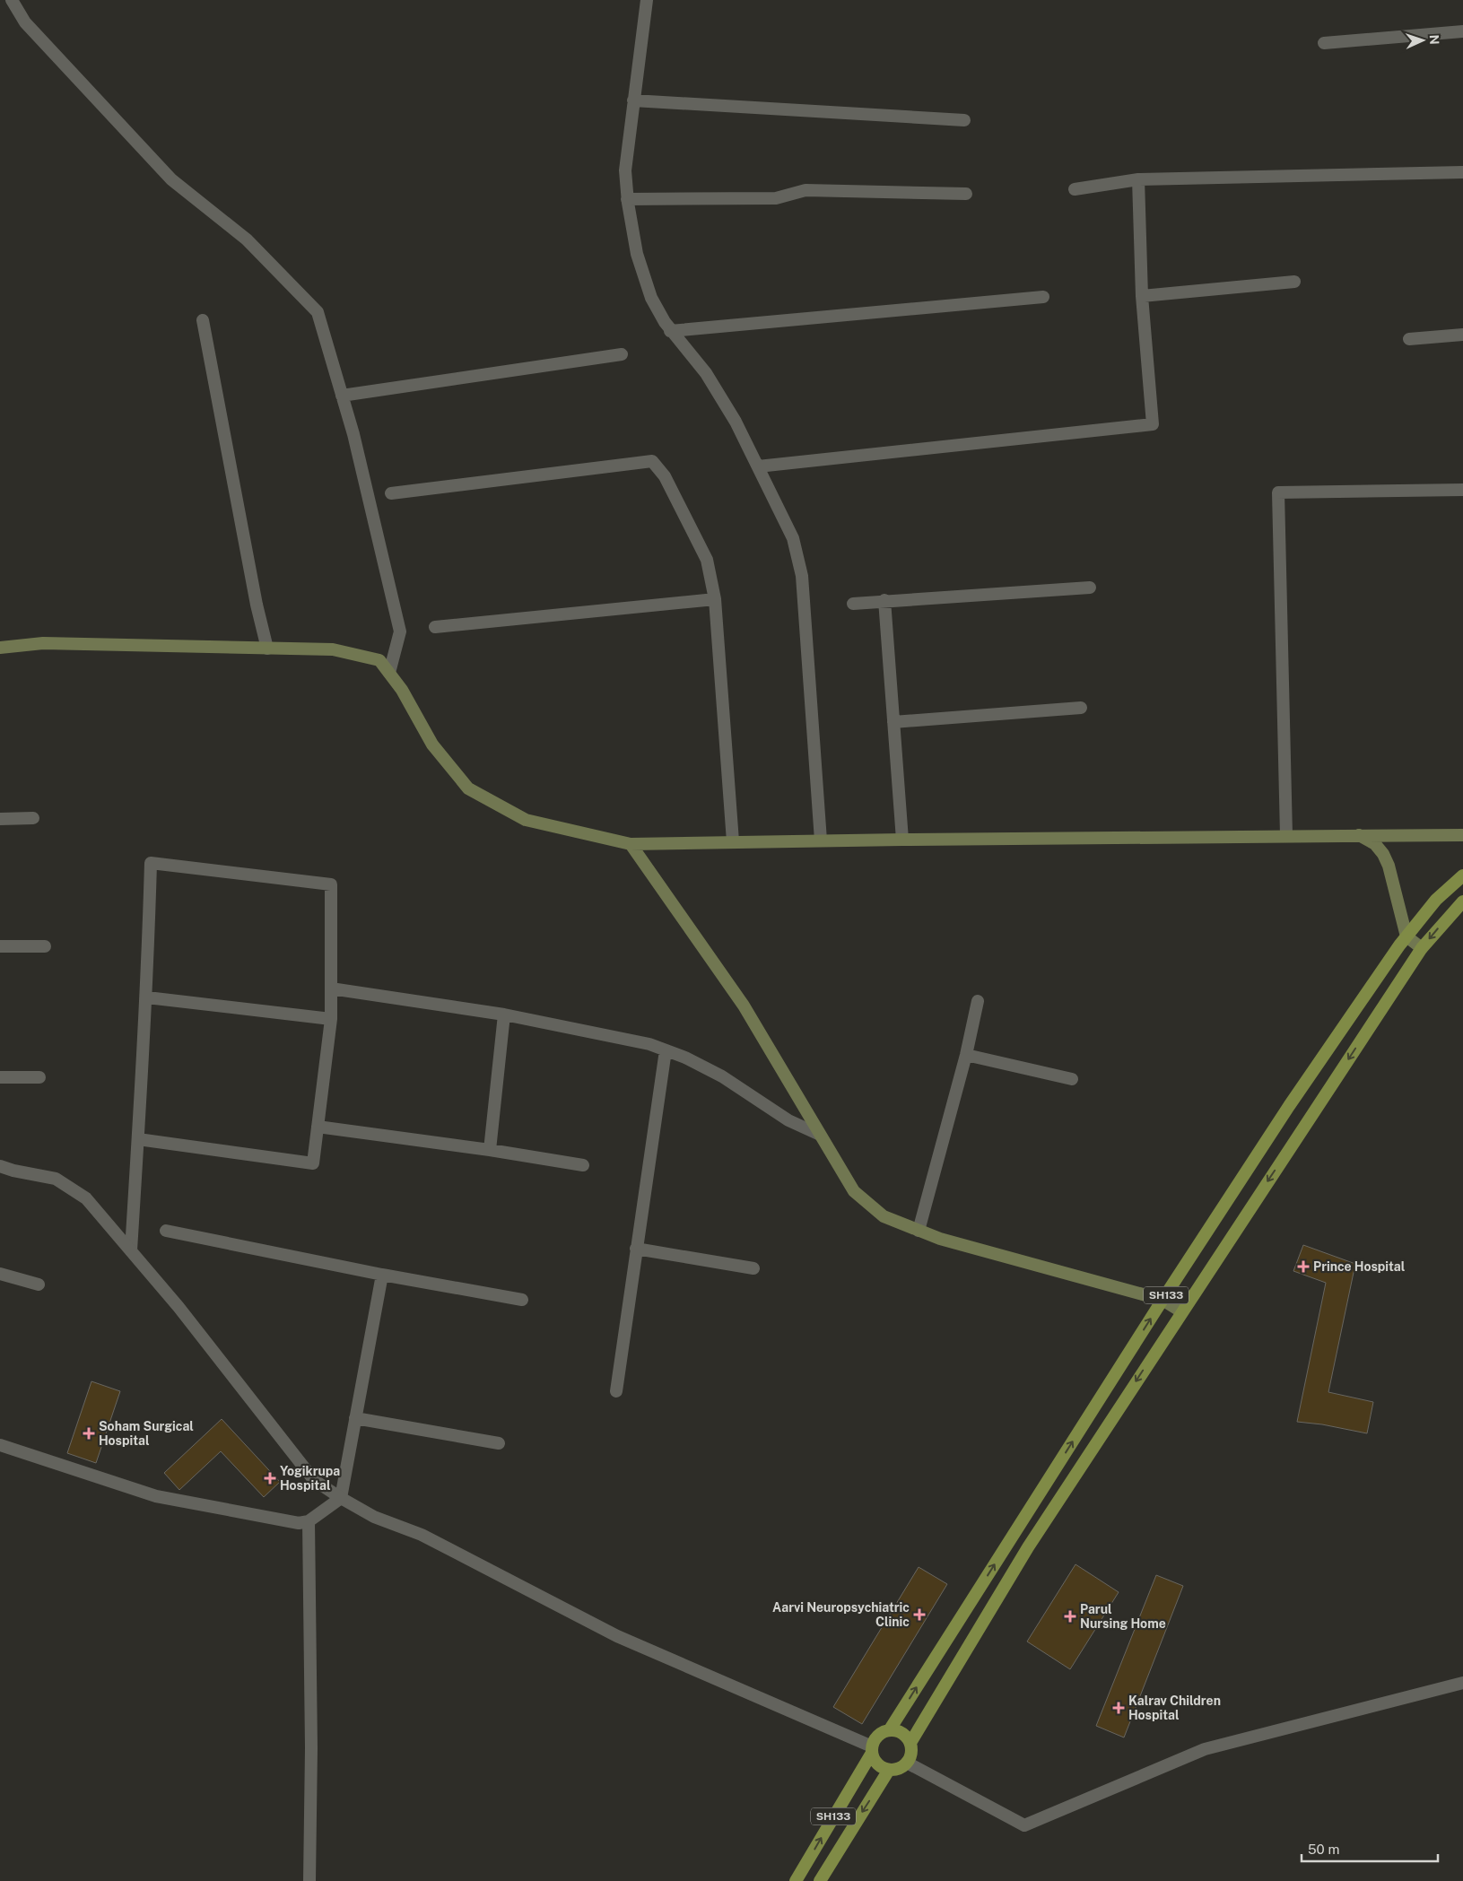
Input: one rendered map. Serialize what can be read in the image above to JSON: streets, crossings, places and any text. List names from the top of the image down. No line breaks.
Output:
{"streets":{"main road":["SH133"]},"places":{"health":["Prince Hospital","Soham Surgical Hospital","Yogikrupa Hospital","Aarvi Neuropsychiatric Clinic","Parul Nursing Home","Kalrav Children Hospital"]},"scale_bar":"50 m","north":"right"}
